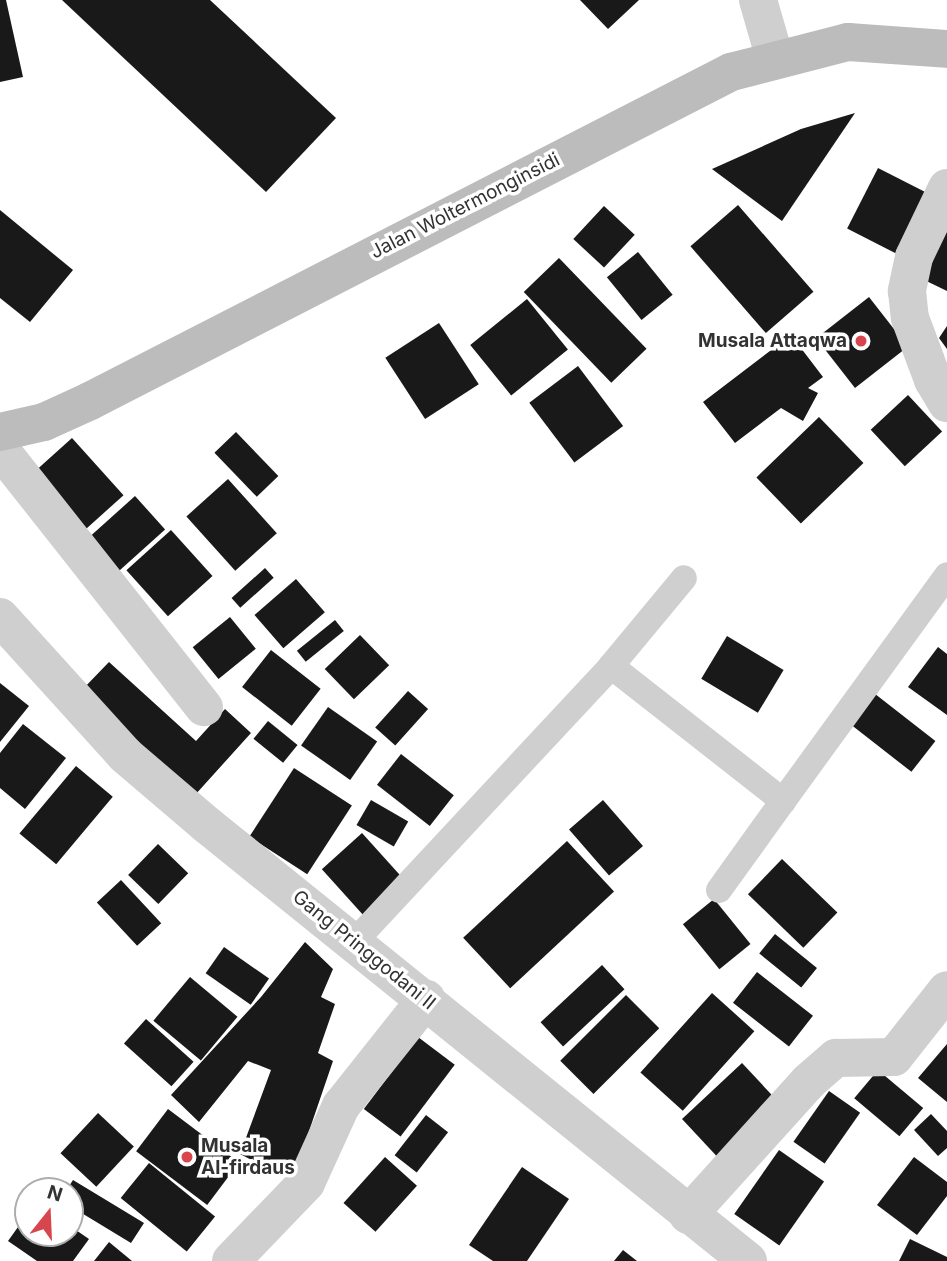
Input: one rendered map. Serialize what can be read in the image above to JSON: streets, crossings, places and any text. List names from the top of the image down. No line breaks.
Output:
{"streets":{"main road":["Jalan Woltermonginsidi"],"street":["Gang Pringgodani II"]},"places":["Musala Attaqwa","Musala Al-firdaus"],"north":"top"}
